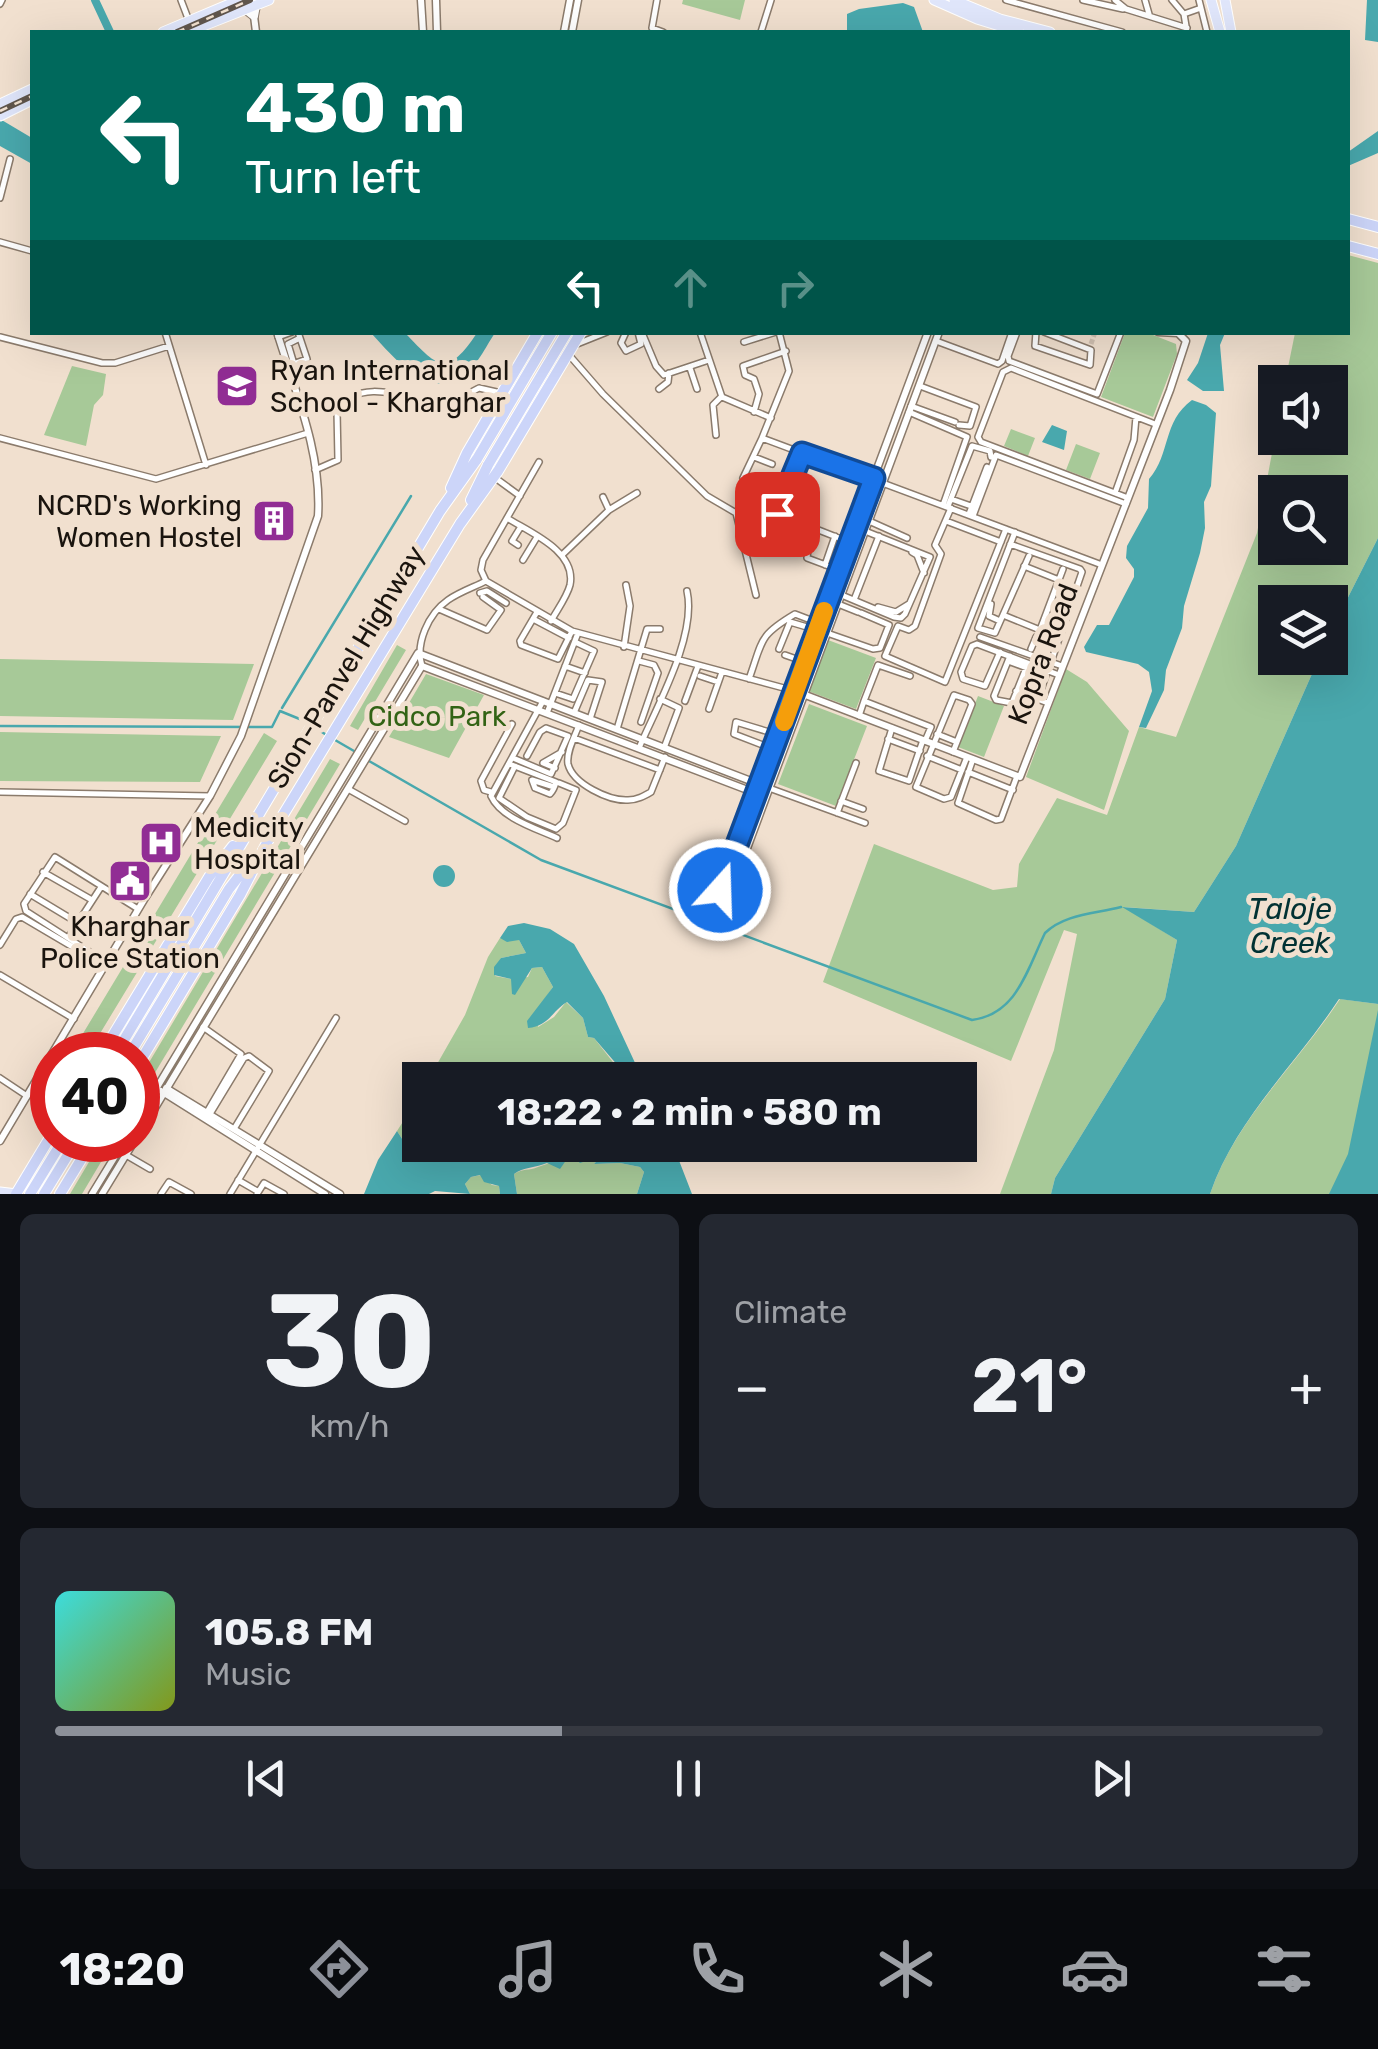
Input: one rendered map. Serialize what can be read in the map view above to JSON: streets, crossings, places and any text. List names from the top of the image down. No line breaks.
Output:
{"streets":{"highway":["Sion-Panvel Highway"],"street":["Kopra Road"]},"water":["Taloje Creek"],"parks":["Cidco Park"],"places":{"school or university":["Ryan International School - Kharghar"],"building":["NCRD's Working Women Hostel"],"hospital":["Medicity Hospital"],"public building":["Kharghar Police Station"]},"page":{"turn":["430 m","Turn left"],"limit":"40","trip":"18:22 · 2 min · 580 m","tile":[["30","km/h"],"Climate"],"heat":["−","21°","+"],"song":["105.8 FM","Music"],"tabs":"18:20"}}
